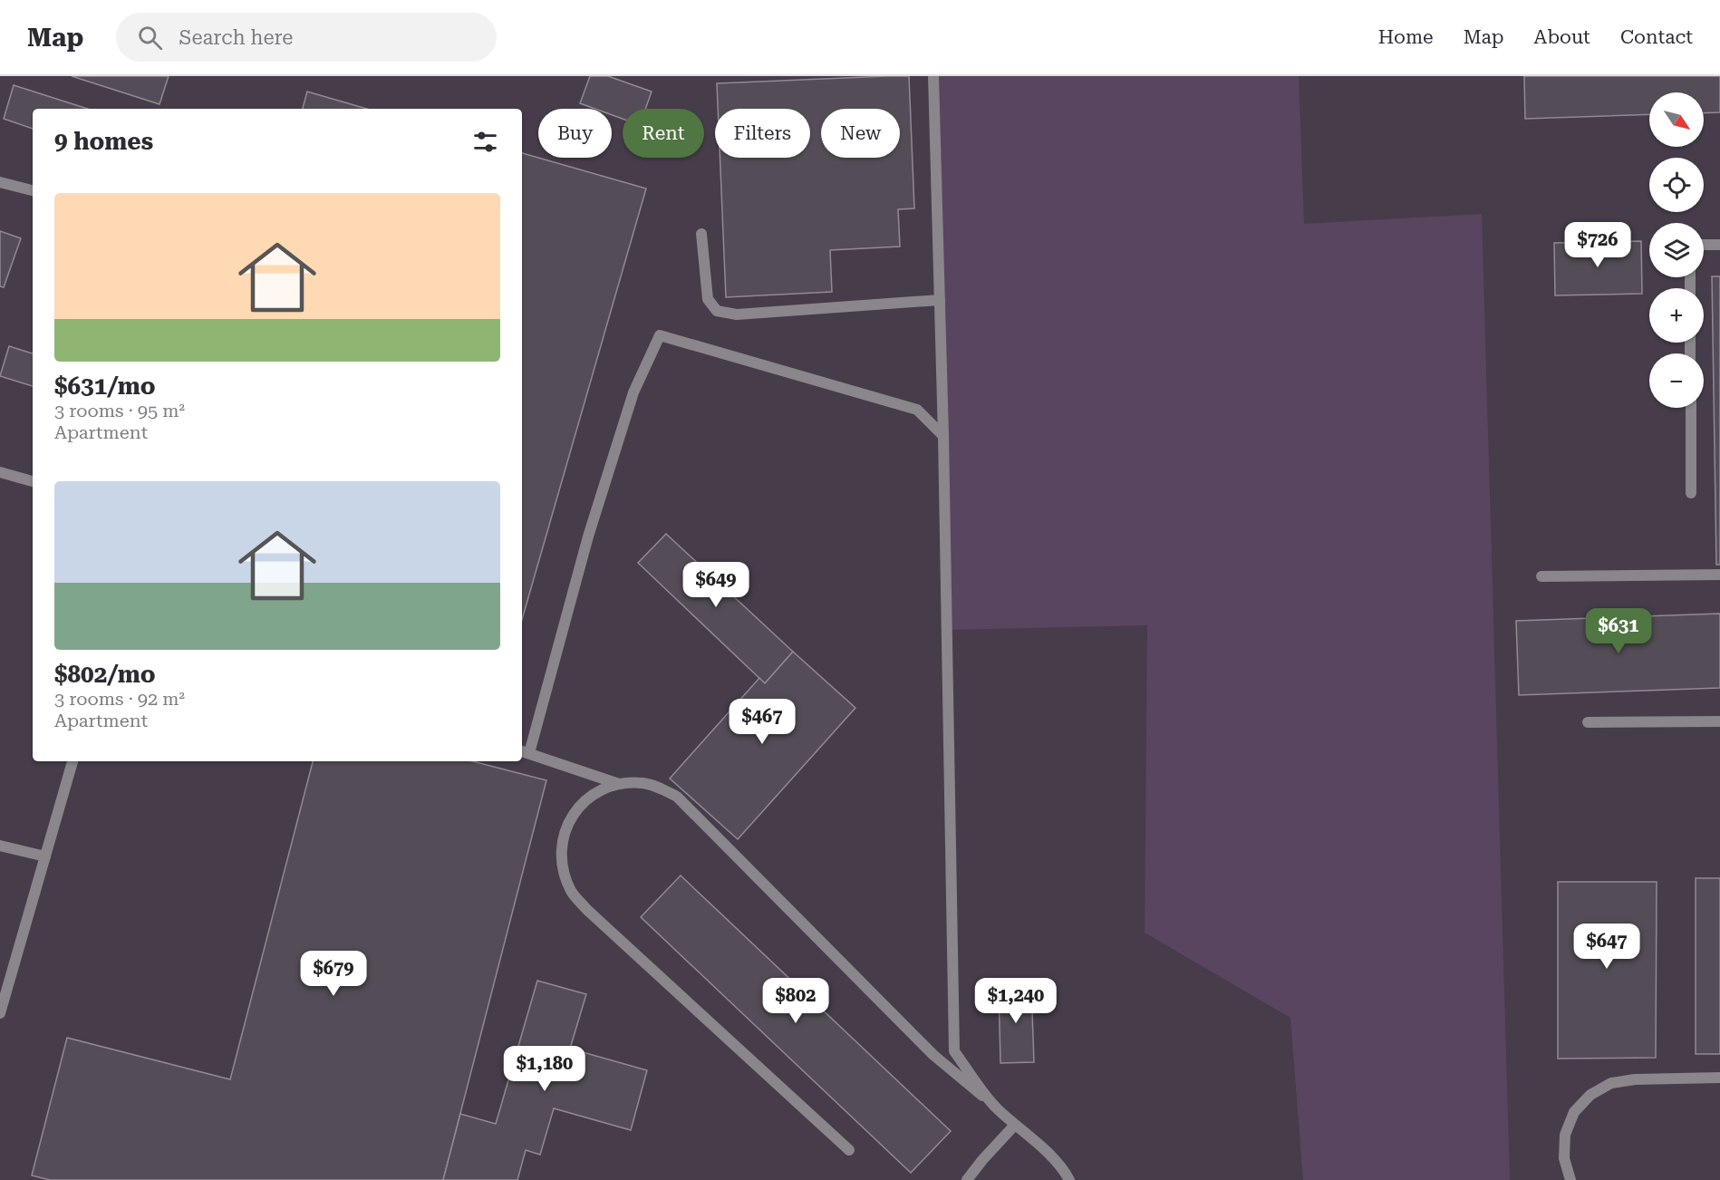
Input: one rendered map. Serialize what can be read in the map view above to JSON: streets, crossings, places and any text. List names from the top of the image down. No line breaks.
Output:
{"north":"bottom right","page":{"header":"Map","search":"Search here","nav":["Home","Map","About","Contact"],"map_buttons":["+","−"],"chip":["Buy","Rent","Filters","New"],"heading":"9 homes","list":[{"name":"$631/mo","note":"3 rooms · 95 m² · Apartment"},{"name":"$802/mo","note":"3 rooms · 92 m² · Apartment"}],"price":["$726","$649","$631","$467","$647","$679","$802","$1,240","$1,180"]}}
